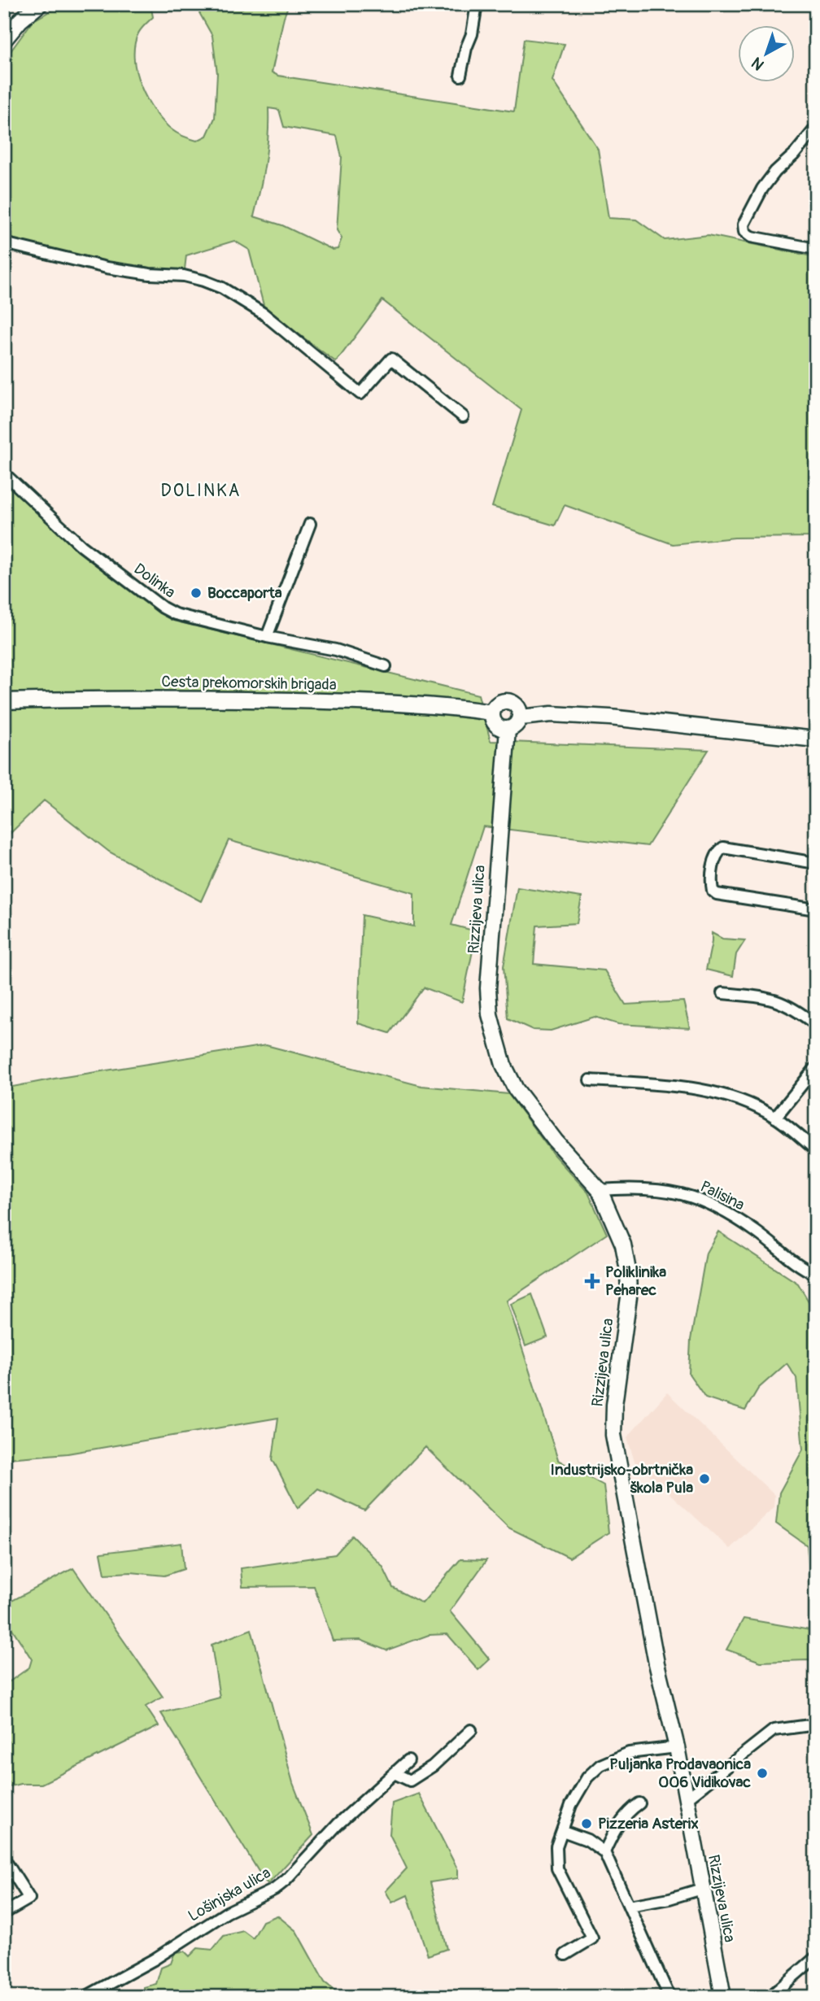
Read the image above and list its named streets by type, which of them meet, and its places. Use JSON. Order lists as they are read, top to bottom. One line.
{"streets":{"street":["Dolinka","Cesta prekomorskih brigada","Rizzijeva ulica","Palisina","Lošinjska ulica"]},"crossings":[["Cesta prekomorskih brigada","Rizzijeva ulica"],["Rizzijeva ulica","Palisina"]],"districts":["DOLINKA"],"places":{"other":["Boccaporta","Industrijsko-obrtnička škola Pula","Puljanka Prodavaonica 006 Vidikovac","Pizzeria Asterix"],"health":["Poliklinika Peharec"]},"north":"bottom left"}
